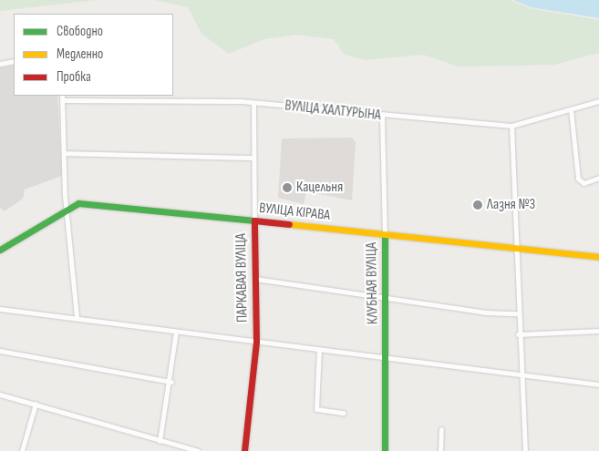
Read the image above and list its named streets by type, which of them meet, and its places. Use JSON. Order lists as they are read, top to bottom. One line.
{"streets":{"main road":["ВУЛІЦА КІРАВА","ПАРКАВАЯ ВУЛІЦА","КЛУБНАЯ ВУЛІЦА"],"street":["ВУЛІЦА ХАЛТУРЫНА"]},"crossings":[["ВУЛІЦА ХАЛТУРЫНА","ПАРКАВАЯ ВУЛІЦА"],["ВУЛІЦА ХАЛТУРЫНА","КЛУБНАЯ ВУЛІЦА"],["ВУЛІЦА КІРАВА","ПАРКАВАЯ ВУЛІЦА"],["ВУЛІЦА КІРАВА","КЛУБНАЯ ВУЛІЦА"]],"places":["Кацельня","Лазня №3"],"legend":["Свободно","Медленно","Пробка"]}
